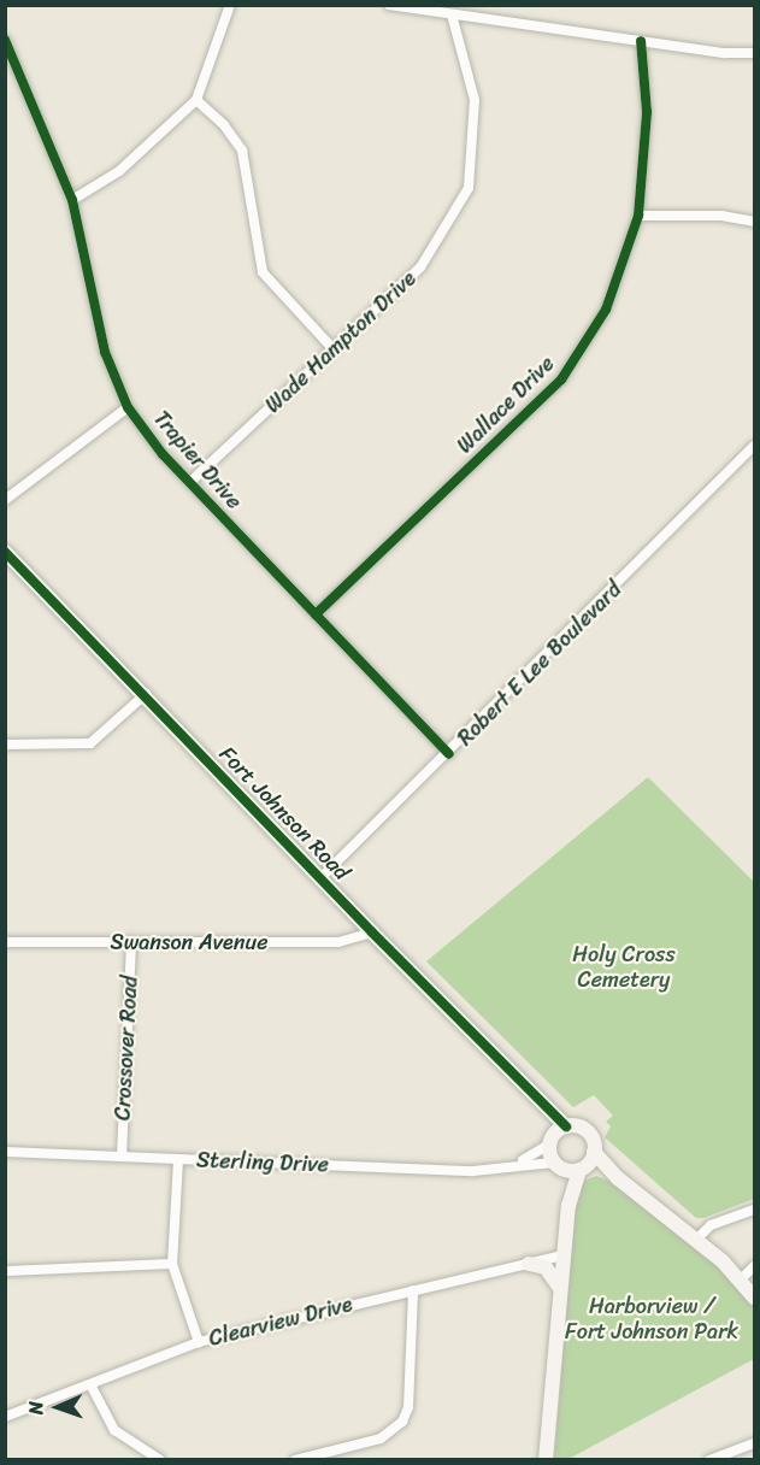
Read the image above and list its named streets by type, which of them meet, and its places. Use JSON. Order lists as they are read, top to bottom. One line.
{"streets":{"street":["Wade Hampton Drive","Wallace Drive","Trapier Drive","Robert E Lee Boulevard","Fort Johnson Road","Swanson Avenue","Crossover Road","Sterling Drive","Clearview Drive"]},"crossings":[["Wade Hampton Drive","Trapier Drive"],["Wallace Drive","Trapier Drive"],["Trapier Drive","Robert E Lee Boulevard"],["Robert E Lee Boulevard","Fort Johnson Road"],["Fort Johnson Road","Swanson Avenue"],["Fort Johnson Road","Sterling Drive"],["Swanson Avenue","Crossover Road"],["Crossover Road","Sterling Drive"]],"parks":["Holy Cross Cemetery","Harborview / Fort Johnson Park"],"north":"left"}
